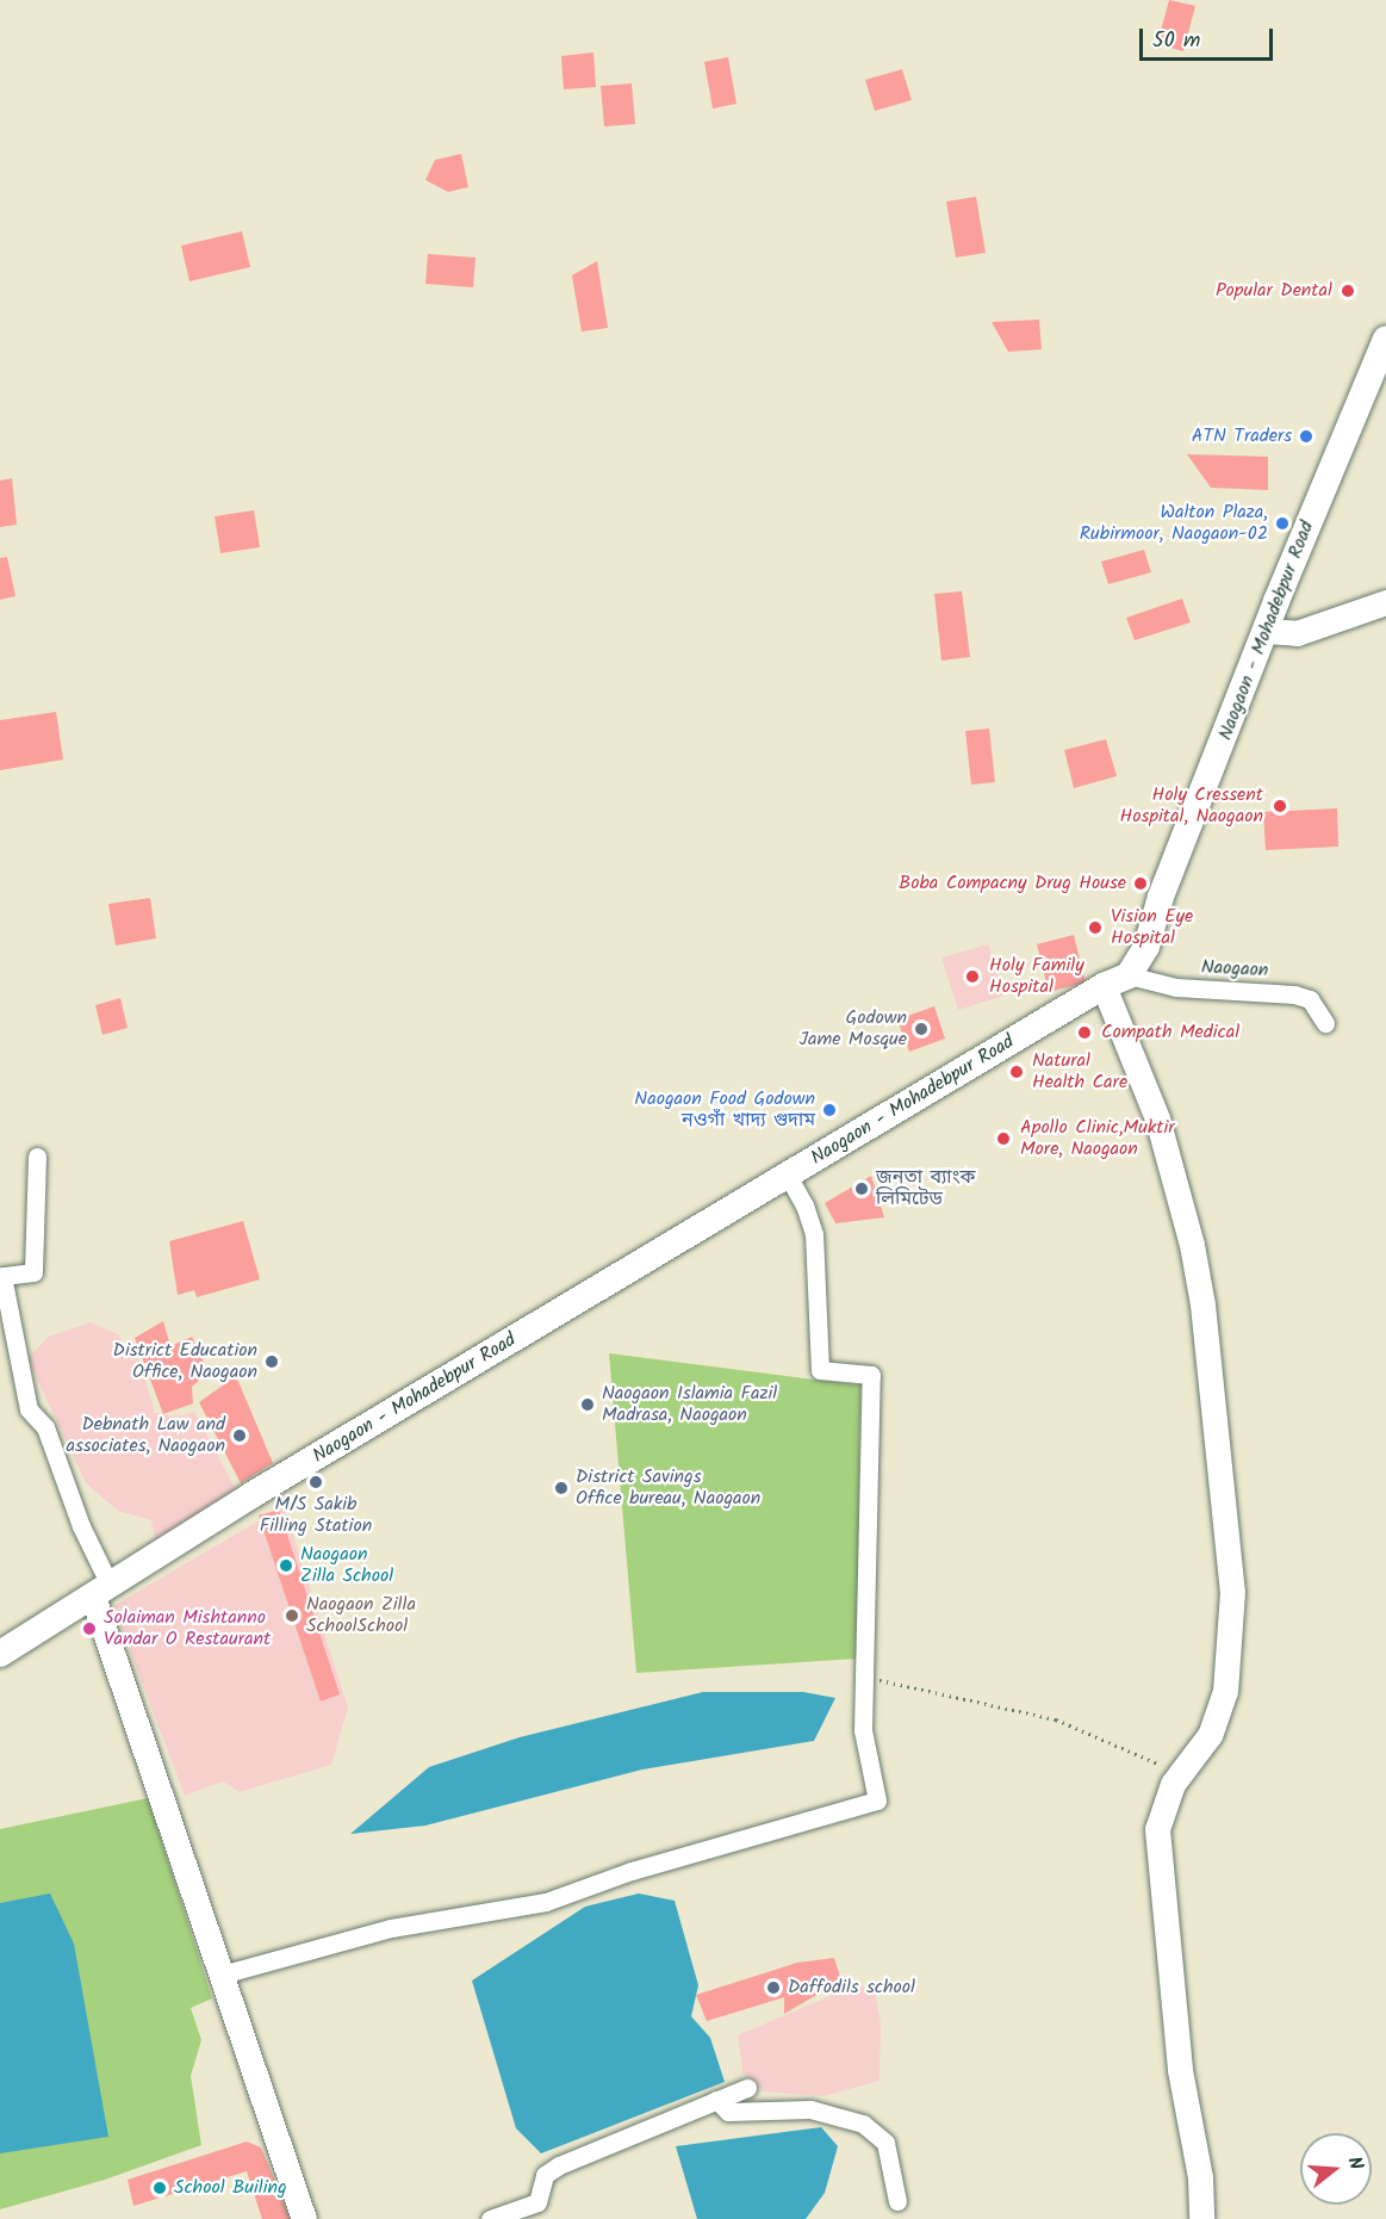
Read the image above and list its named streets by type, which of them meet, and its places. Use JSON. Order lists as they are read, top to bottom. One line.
{"streets":{"main road":["Naogaon - Mohadebpur Road"],"street":["Naogaon"]},"crossings":[["Naogaon - Mohadebpur Road","Naogaon"]],"places":["Popular Dental","ATN Traders","Walton Plaza, Rubirmoor, Naogaon-02","Holy Cressent Hospital, Naogaon","Boba Compacny Drug House","Vision Eye Hospital","Holy Family Hospital","Godown Jame Mosque","Compath Medical","Natural Health Care","Naogaon Food Godown নওগাঁ খাদ্য গুদাম","Apollo Clinic,Muktir More, Naogaon","জনতা ব্যাংক লিমিটেড","District Education Office, Naogaon","Naogaon Islamia Fazil Madrasa, Naogaon","Debnath Law and associates, Naogaon","M/S Sakib Filling Station","District Savings Office bureau, Naogaon","Naogaon Zilla School","Naogaon Zilla SchoolSchool","Solaiman Mishtanno Vandar O Restaurant","Daffodils school","School Builing"],"scale_bar":"50 m","north":"right"}
